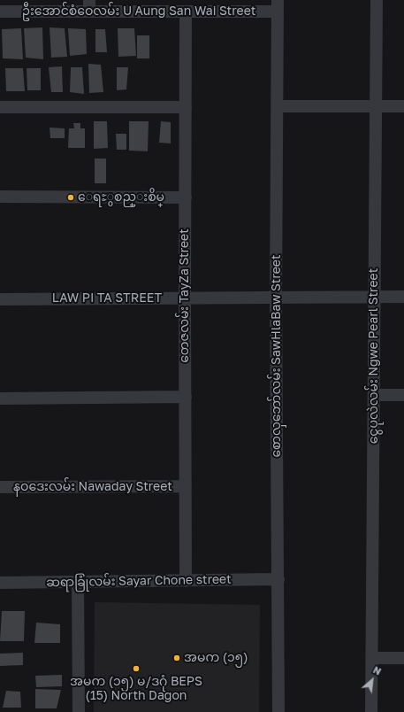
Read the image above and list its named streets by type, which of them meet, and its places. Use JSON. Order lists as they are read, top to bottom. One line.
{"streets":{"street":["ဦးအောင်စံဝေလမ်း U Aung San Wai Street","တေဇလမ်း TayZa Street","LAW PI TA STREET","စောလှဘော်လမ်း SawHlaBaw Street","ငွေပုလဲလမ်း Ngwe Pearl Street","နဝဒေးလမ်း Nawaday Street","ဆရာခြုံလမ်း Sayar Chone street"]},"crossings":[["ဦးအောင်စံဝေလမ်း U Aung San Wai Street","တေဇလမ်း TayZa Street"],["ဦးအောင်စံဝေလမ်း U Aung San Wai Street","စောလှဘော်လမ်း SawHlaBaw Street"],["တေဇလမ်း TayZa Street","LAW PI TA STREET"],["တေဇလမ်း TayZa Street","နဝဒေးလမ်း Nawaday Street"],["တေဇလမ်း TayZa Street","ဆရာခြုံလမ်း Sayar Chone street"],["LAW PI TA STREET","စောလှဘော်လမ်း SawHlaBaw Street"],["LAW PI TA STREET","ငွေပုလဲလမ်း Ngwe Pearl Street"],["စောလှဘော်လမ်း SawHlaBaw Street","ဆရာခြုံလမ်း Sayar Chone street"]],"places":["ေရႊွစည္းစိမ္","အမက (၁၅)","အမက (၁၅) မ/ဒဂုံ BEPS (15) North Dagon"],"north":"top right"}
